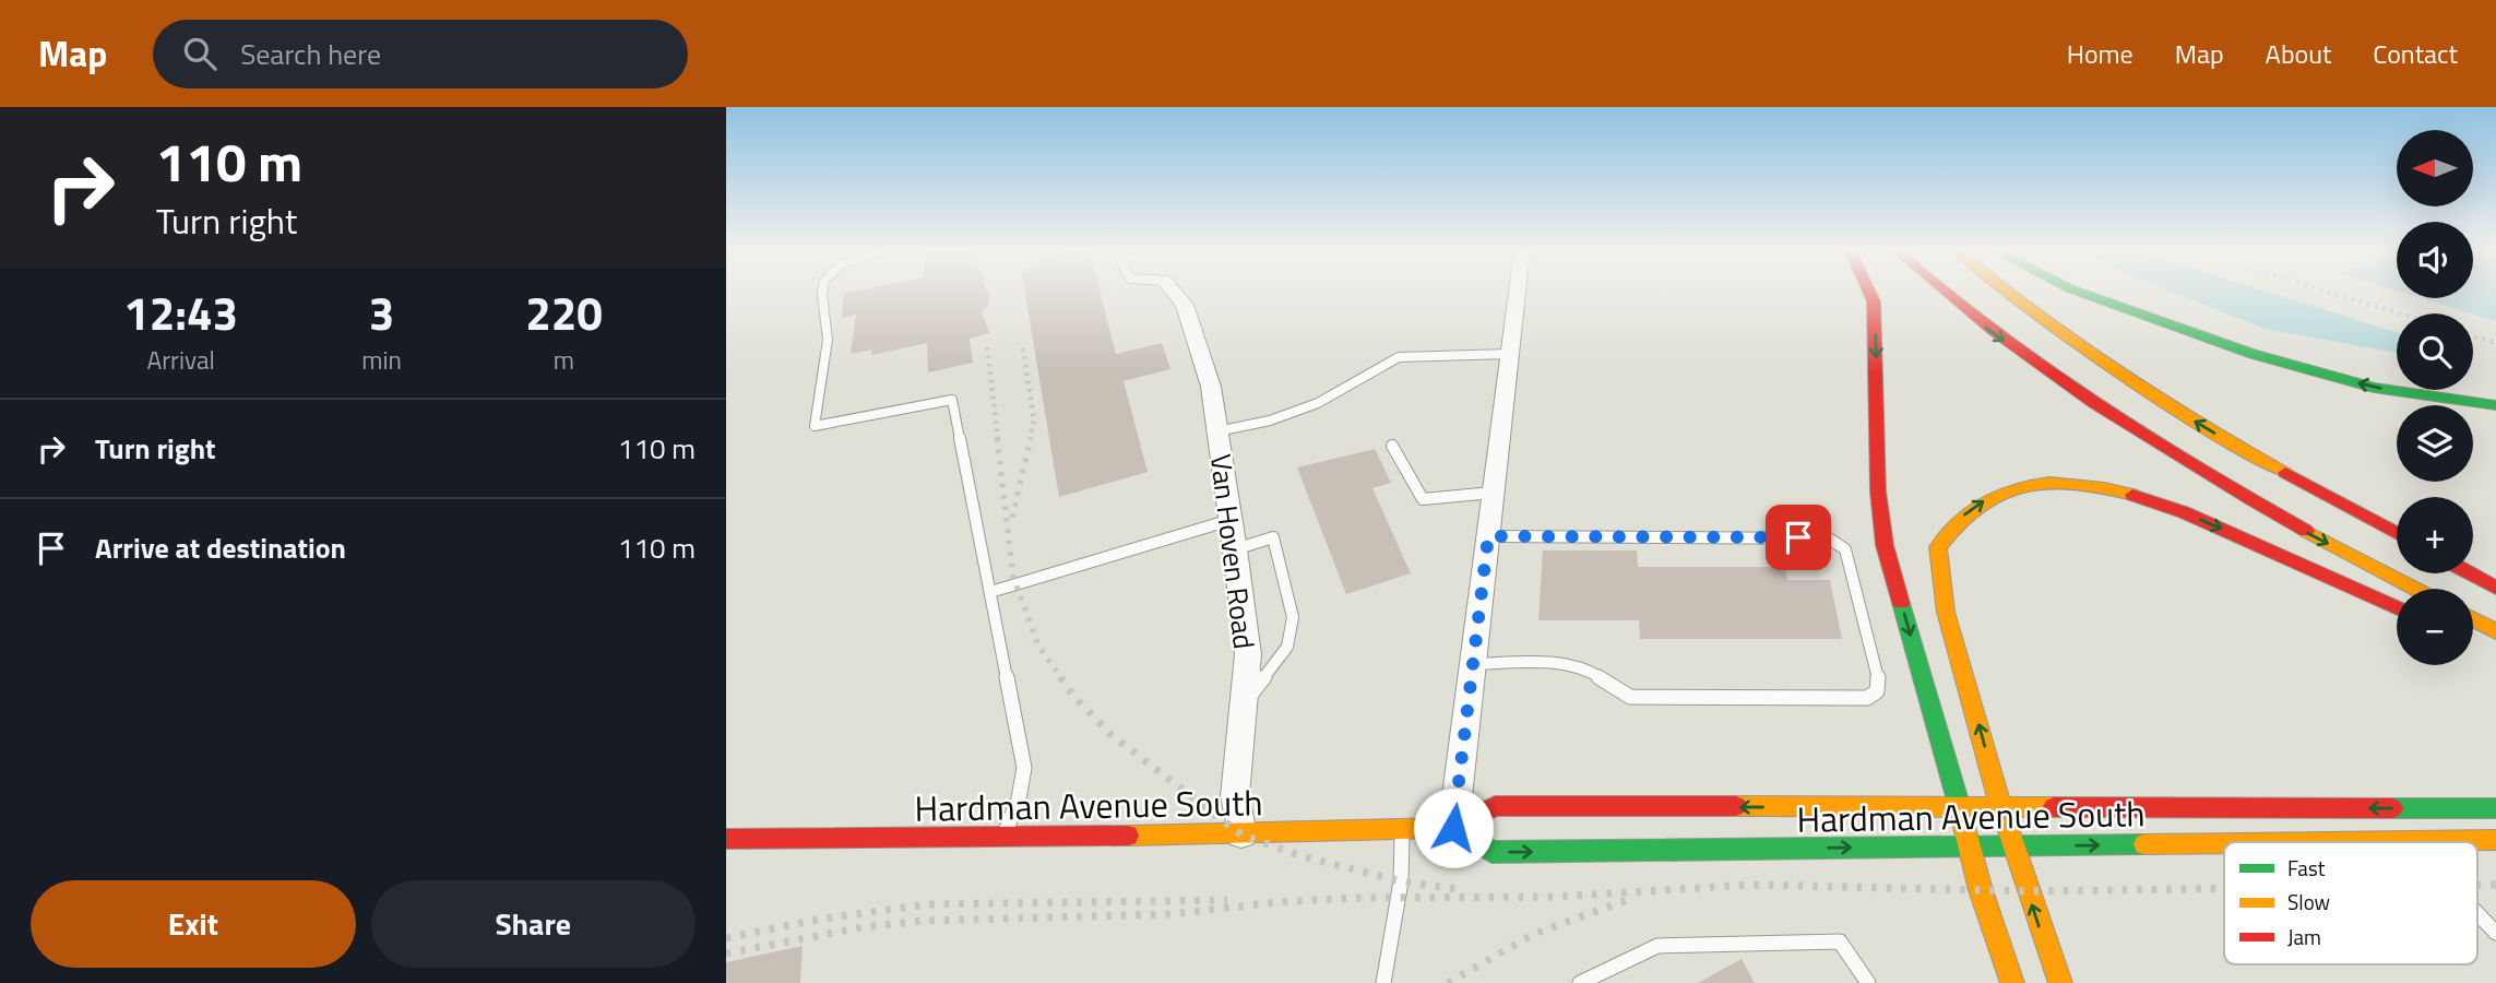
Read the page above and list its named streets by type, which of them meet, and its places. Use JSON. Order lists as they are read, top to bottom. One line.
{"streets":{"main road":["Hardman Avenue South"],"street":["Van Hoven Road"]},"crossings":[["Van Hoven Road","Hardman Avenue South"]],"legend":["Fast","Slow","Jam"],"north":"left","page":{"header":"Map","search":"Search here","nav":["Home","Map","About","Contact"],"turn":["110 m","Turn right"],"map_buttons":["+","−"],"eta":["12:43","Arrival","3","min","220","m"],"list":[{"name":"Turn right","value":"110 m"},{"name":"Arrive at destination","value":"110 m"}],"buttons":["Exit","Share"]}}
